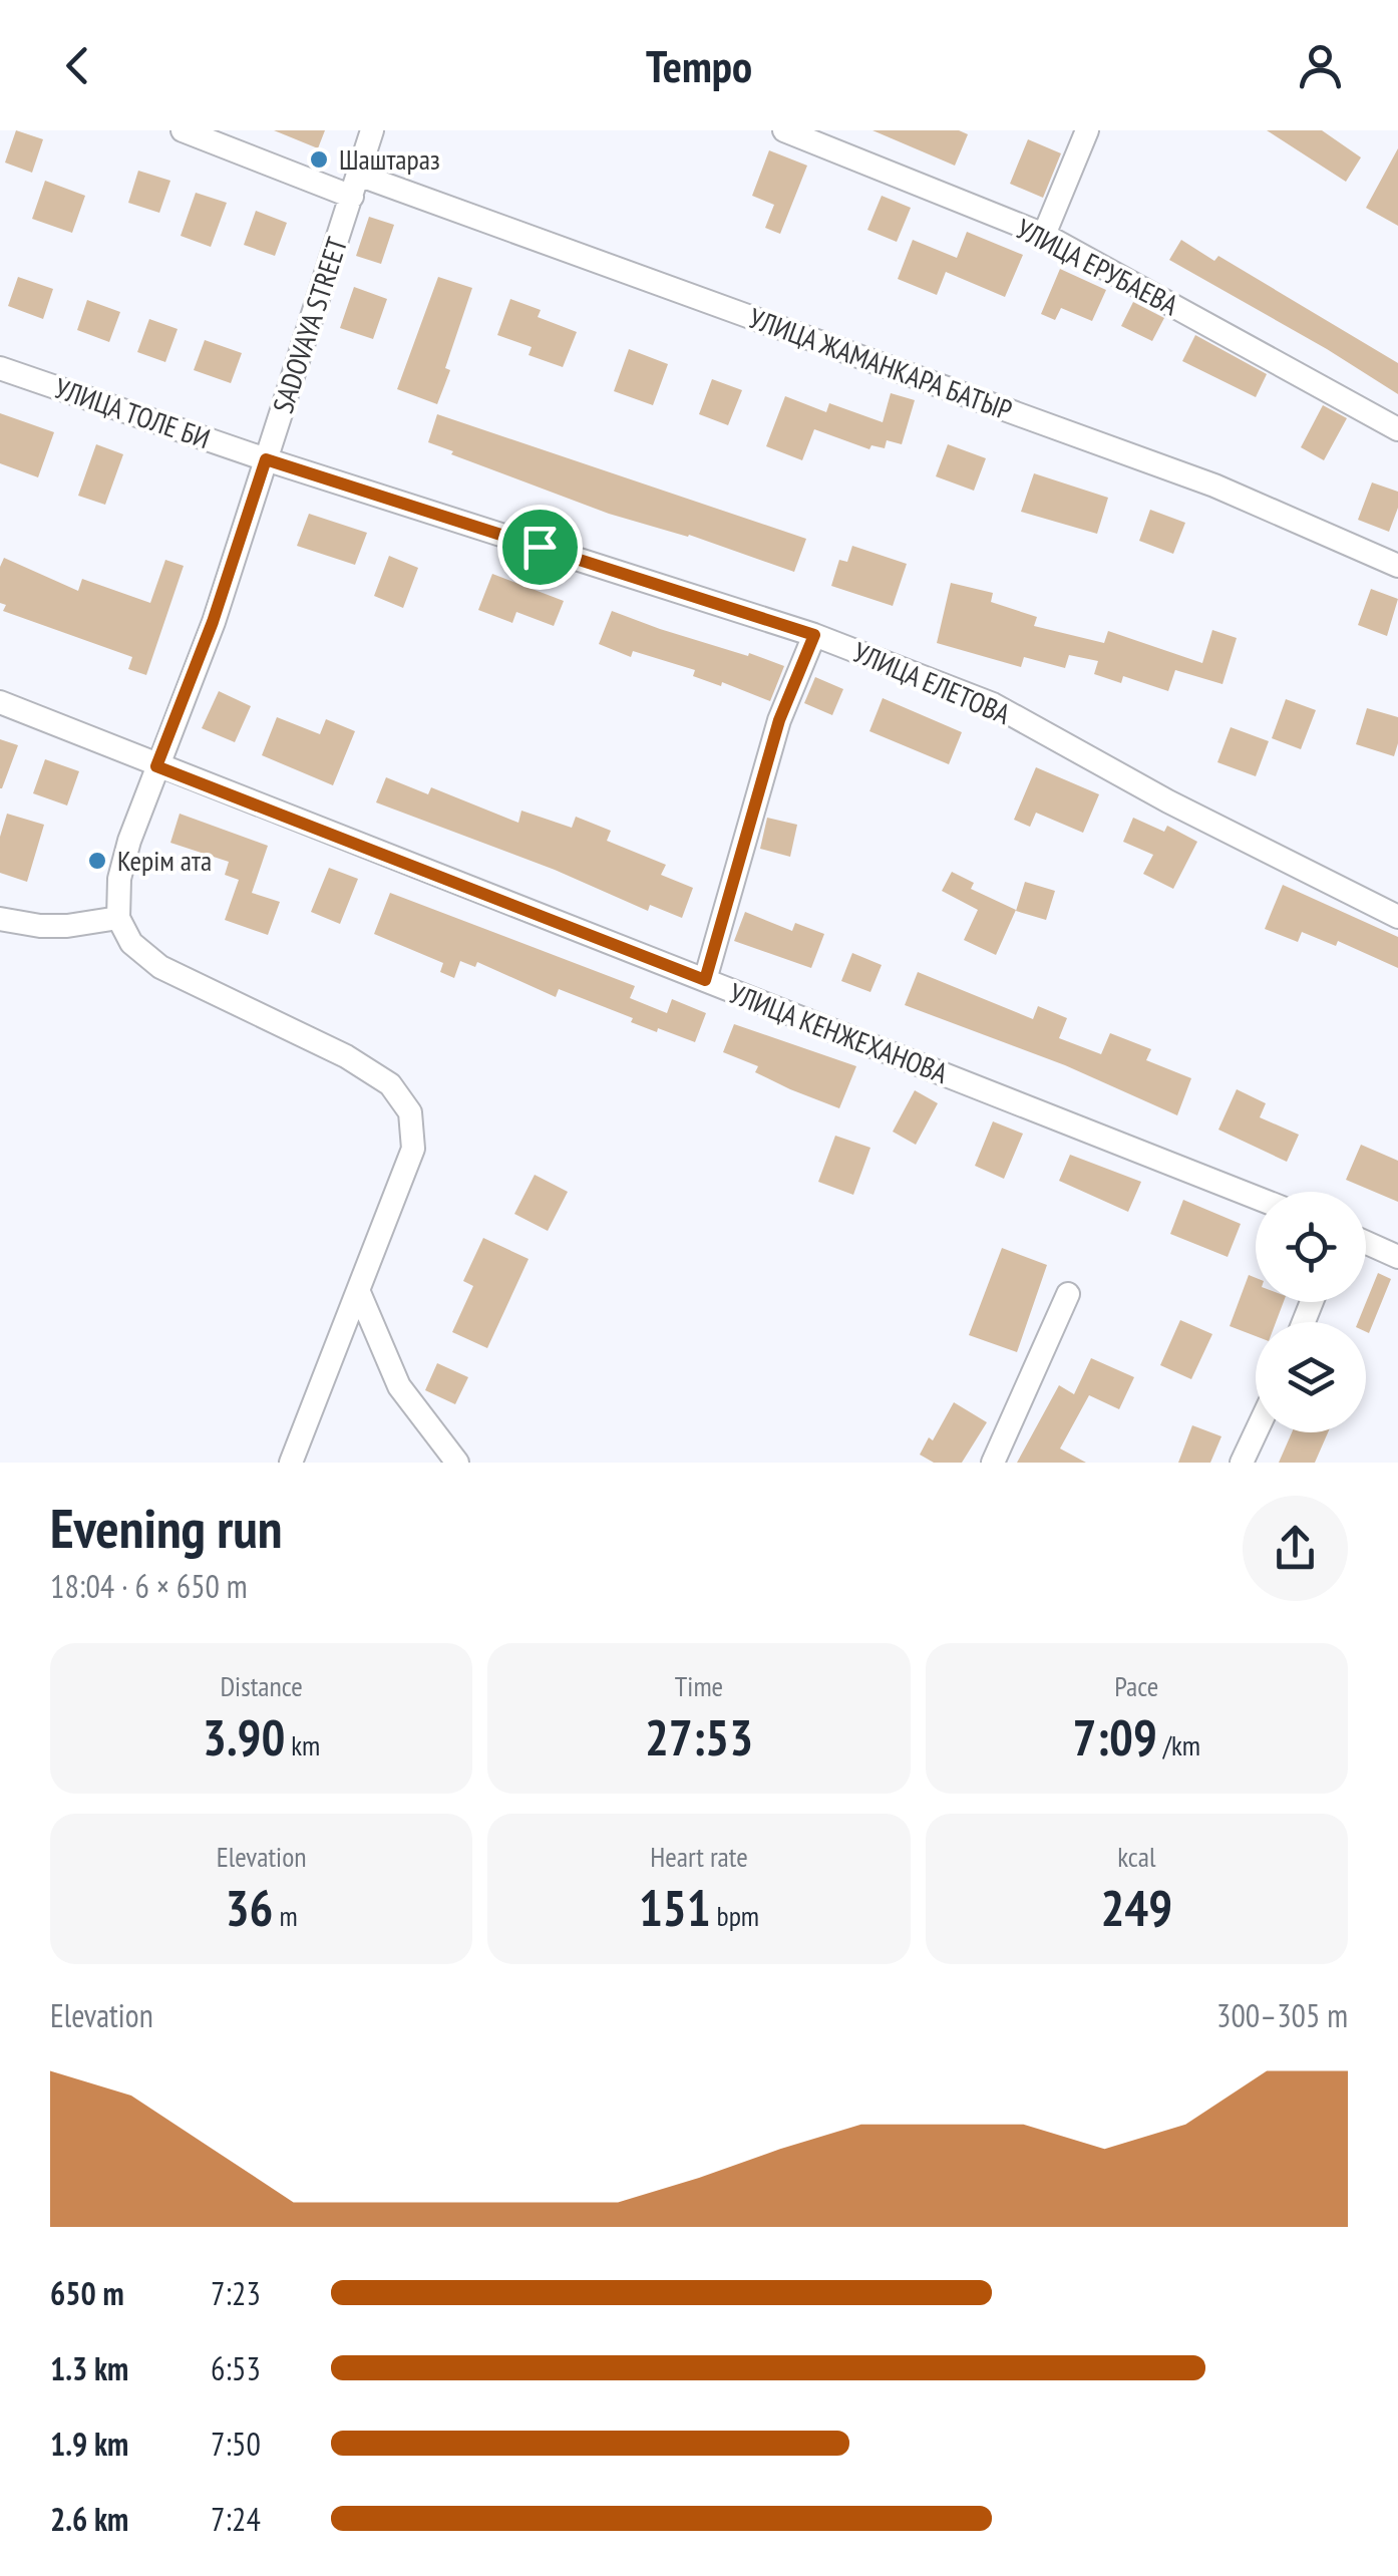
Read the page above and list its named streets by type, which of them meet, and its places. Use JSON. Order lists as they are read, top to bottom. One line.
{"streets":{"street":["УЛИЦА ЕРУБАЕВА","SADOVAYA STREET","УЛИЦА ЖАМАНКАРА БАТЫР","УЛИЦА ТОЛЕ БИ","УЛИЦА ЕЛЕТОВА","УЛИЦА КЕНЖЕХАНОВА"]},"crossings":[["SADOVAYA STREET","УЛИЦА ЖАМАНКАРА БАТЫР"],["SADOVAYA STREET","УЛИЦА ТОЛЕ БИ"],["SADOVAYA STREET","УЛИЦА ЕЛЕТОВА"],["SADOVAYA STREET","УЛИЦА КЕНЖЕХАНОВА"],["УЛИЦА ТОЛЕ БИ","УЛИЦА ЕЛЕТОВА"]],"places":["Шаштараз","Керім ата"],"page":{"header":"Tempo","heading":["Evening run","18:04 · 6 × 650 m"],"stats":[["Distance","3.90 km"],["Time","27:53"],["Pace","7:09 /km"],["Elevation","36 m"],["Heart rate","151 bpm"],["kcal","249"]],"chart":["Elevation","300–305 m"],"list":[{"name":"650 m","note":"7:23"},{"name":"1.3 km","note":"6:53"},{"name":"1.9 km","note":"7:50"},{"name":"2.6 km","note":"7:24"}]}}
